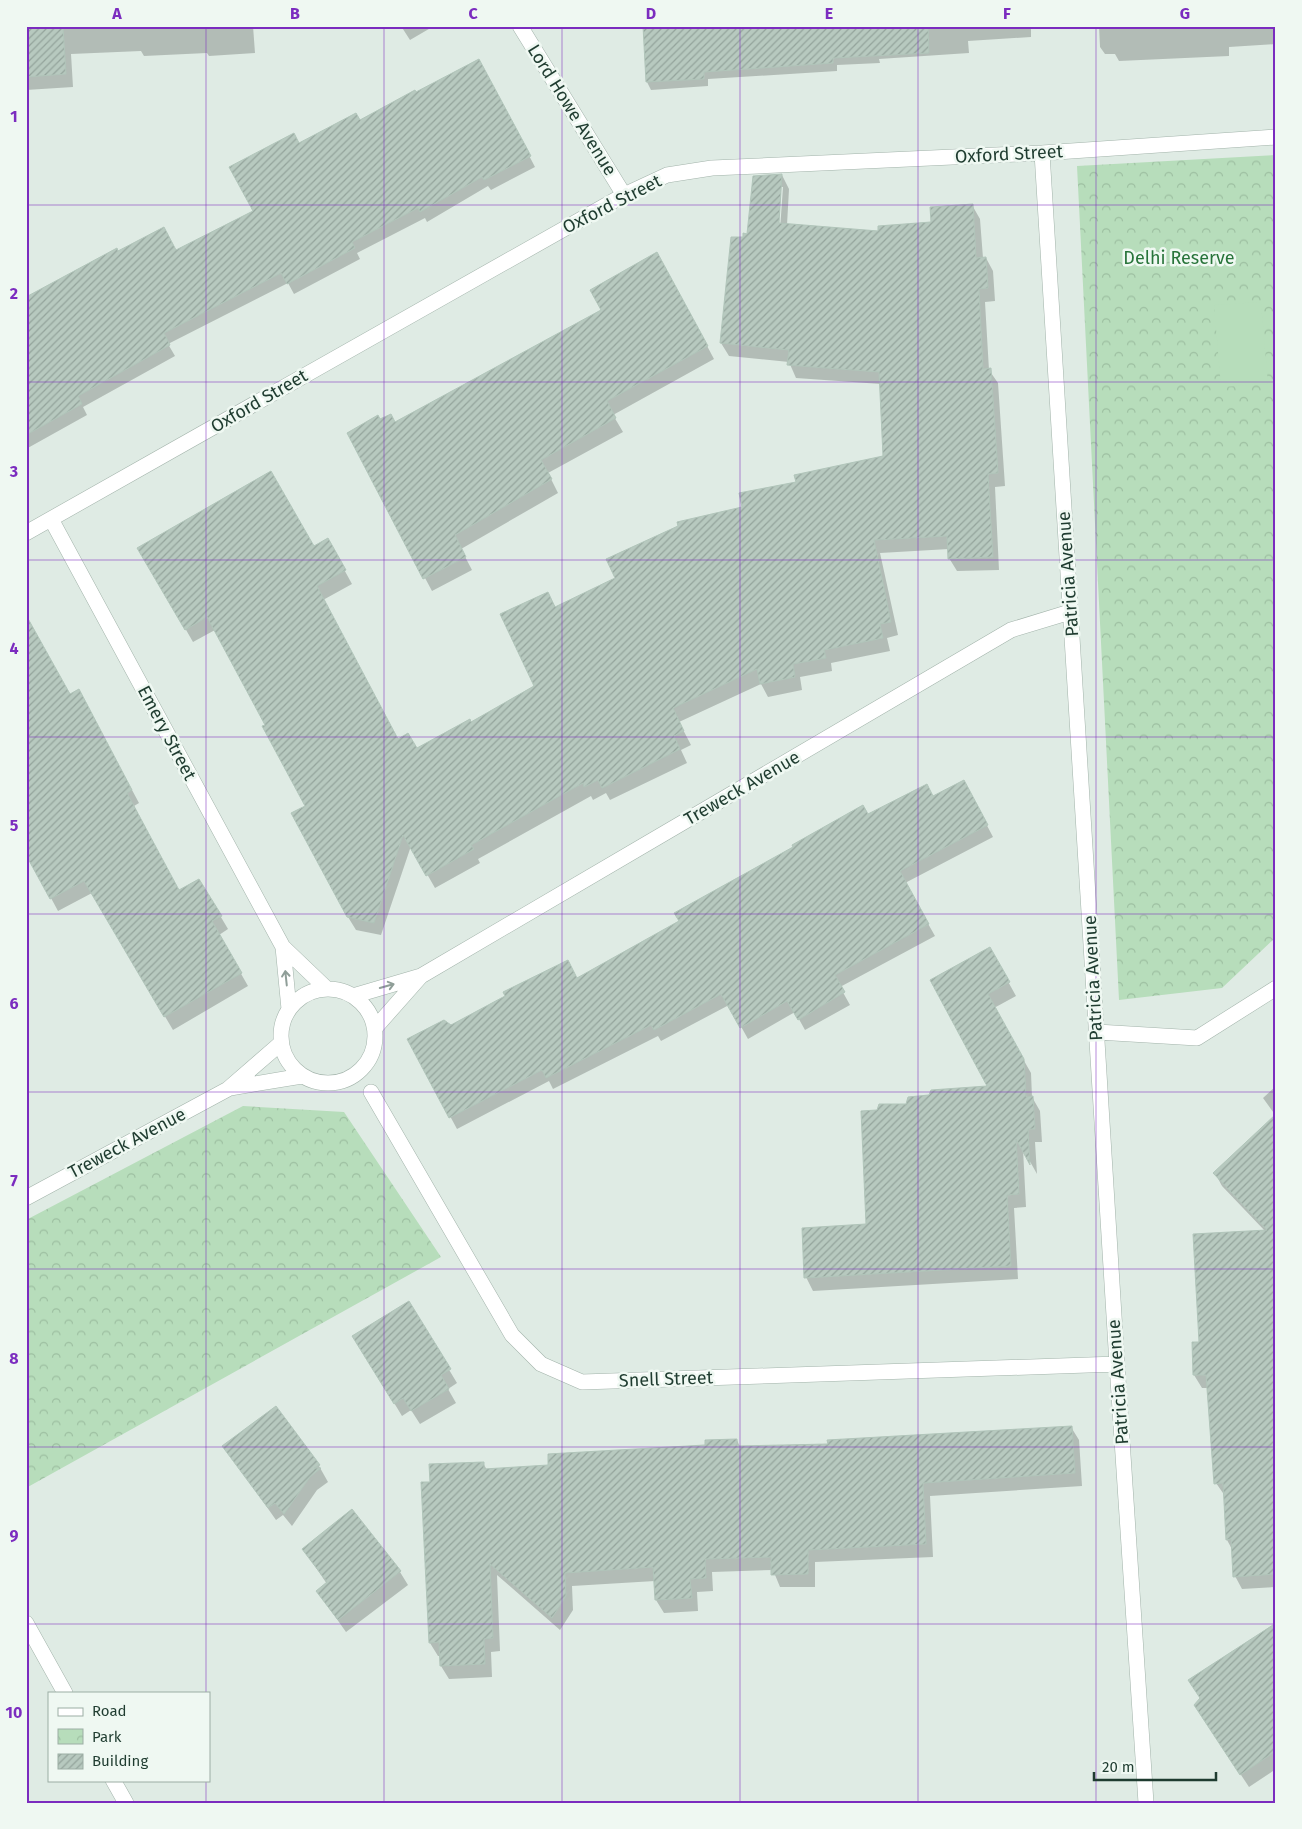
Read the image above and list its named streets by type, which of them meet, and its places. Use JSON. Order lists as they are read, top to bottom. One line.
{"streets":{"street":["Lord Howe Avenue","Oxford Street","Patricia Avenue","Emery Street","Treweck Avenue","Snell Street"]},"crossings":[["Lord Howe Avenue","Oxford Street"],["Oxford Street","Patricia Avenue"],["Oxford Street","Emery Street"],["Patricia Avenue","Treweck Avenue"],["Patricia Avenue","Snell Street"],["Emery Street","Treweck Avenue"]],"parks":["Delhi Reserve"],"legend":["Road","Park","Building"],"scale_bar":"20 m","grid":{"columns":["A","B","C","D","E","F","G"],"rows":["1","2","3","4","5","6","7","8","9","10"]}}
